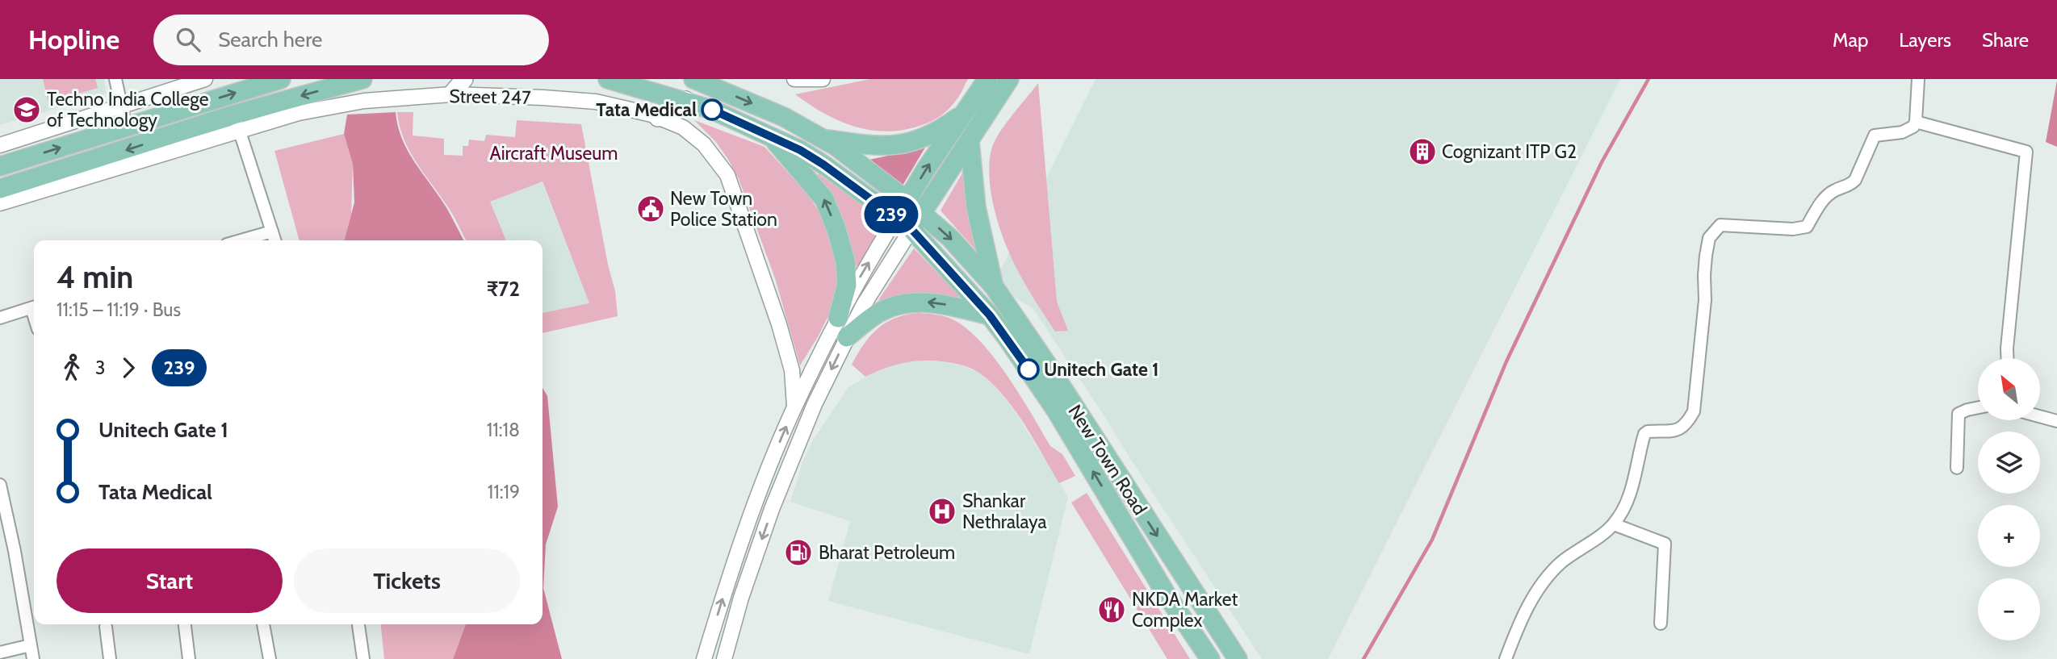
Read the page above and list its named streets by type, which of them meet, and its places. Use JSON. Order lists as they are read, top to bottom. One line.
{"streets":{"main road":["New Town Road"],"street":["Street 247"]},"parks":["Aircraft Museum"],"places":{"school or university":["Techno India College of Technology"],"other":["Tata Medical","Unitech Gate 1"],"building":["Cognizant ITP G2"],"public building":["New Town Police Station"],"hospital":["Shankar Nethralaya"],"fuel station":["Bharat Petroleum"],"restaurant":["NKDA Market Complex"]},"lines":["bus line 239"],"north":"top left","page":{"header":"Hopline","search":"Search here","nav":["Map","Layers","Share"],"on_map":"239","heading":["4 min","11:15 – 11:19 · Bus","₹72"],"legs":["3","239"],"map_buttons":["+","−"],"list":[{"name":"Unitech Gate 1","value":"11:18"},{"name":"Tata Medical","value":"11:19"}],"buttons":["Start","Tickets"]}}
